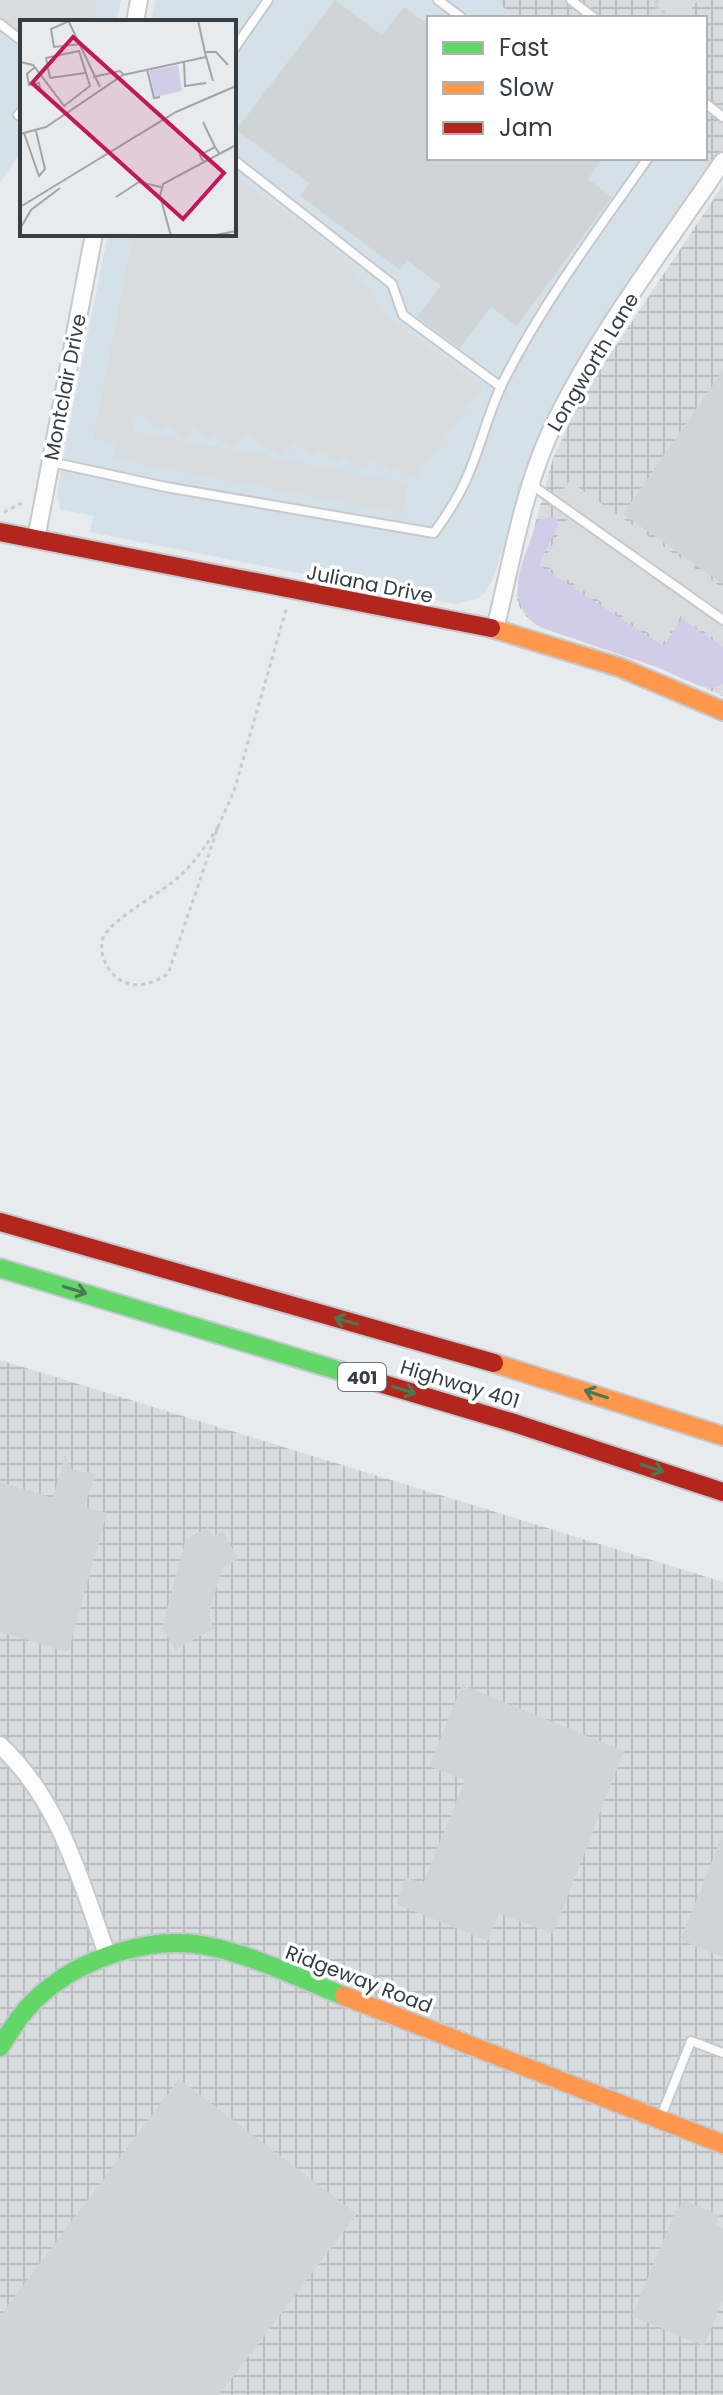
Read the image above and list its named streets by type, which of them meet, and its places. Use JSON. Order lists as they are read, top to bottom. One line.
{"streets":{"main road":["Juliana Drive","401","Highway 401","Ridgeway Road"],"street":["Longworth Lane","Montclair Drive"]},"crossings":[["Longworth Lane","Juliana Drive"],["Montclair Drive","Juliana Drive"]],"legend":["Fast","Slow","Jam"]}
